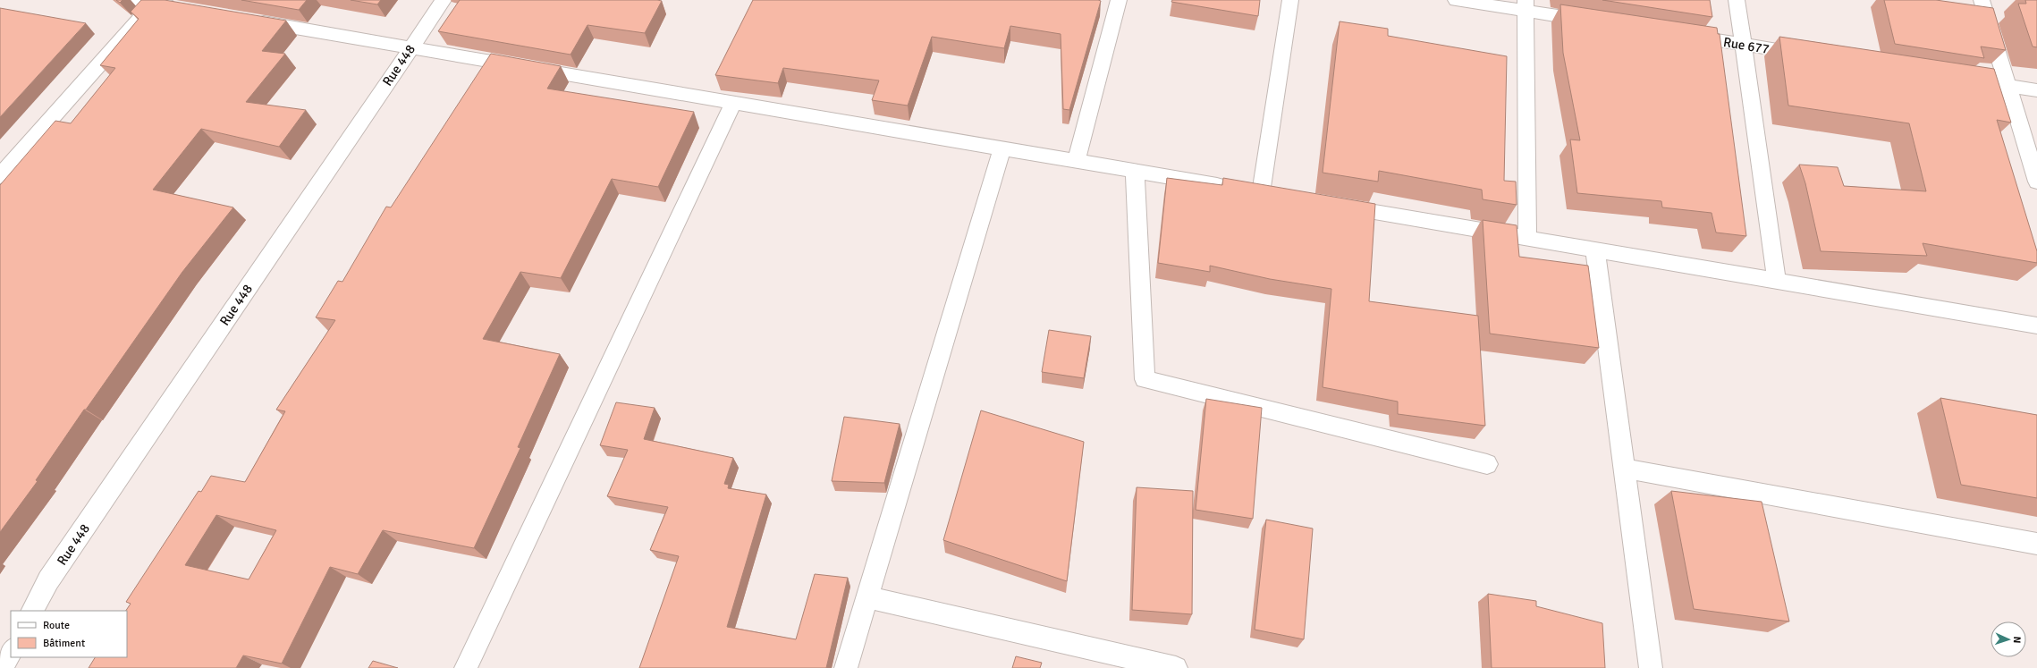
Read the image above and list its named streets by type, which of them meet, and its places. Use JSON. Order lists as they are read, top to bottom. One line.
{"streets":{"street":["Rue 677","Rue 448"]},"legend":["Route","Bâtiment"],"north":"right"}
